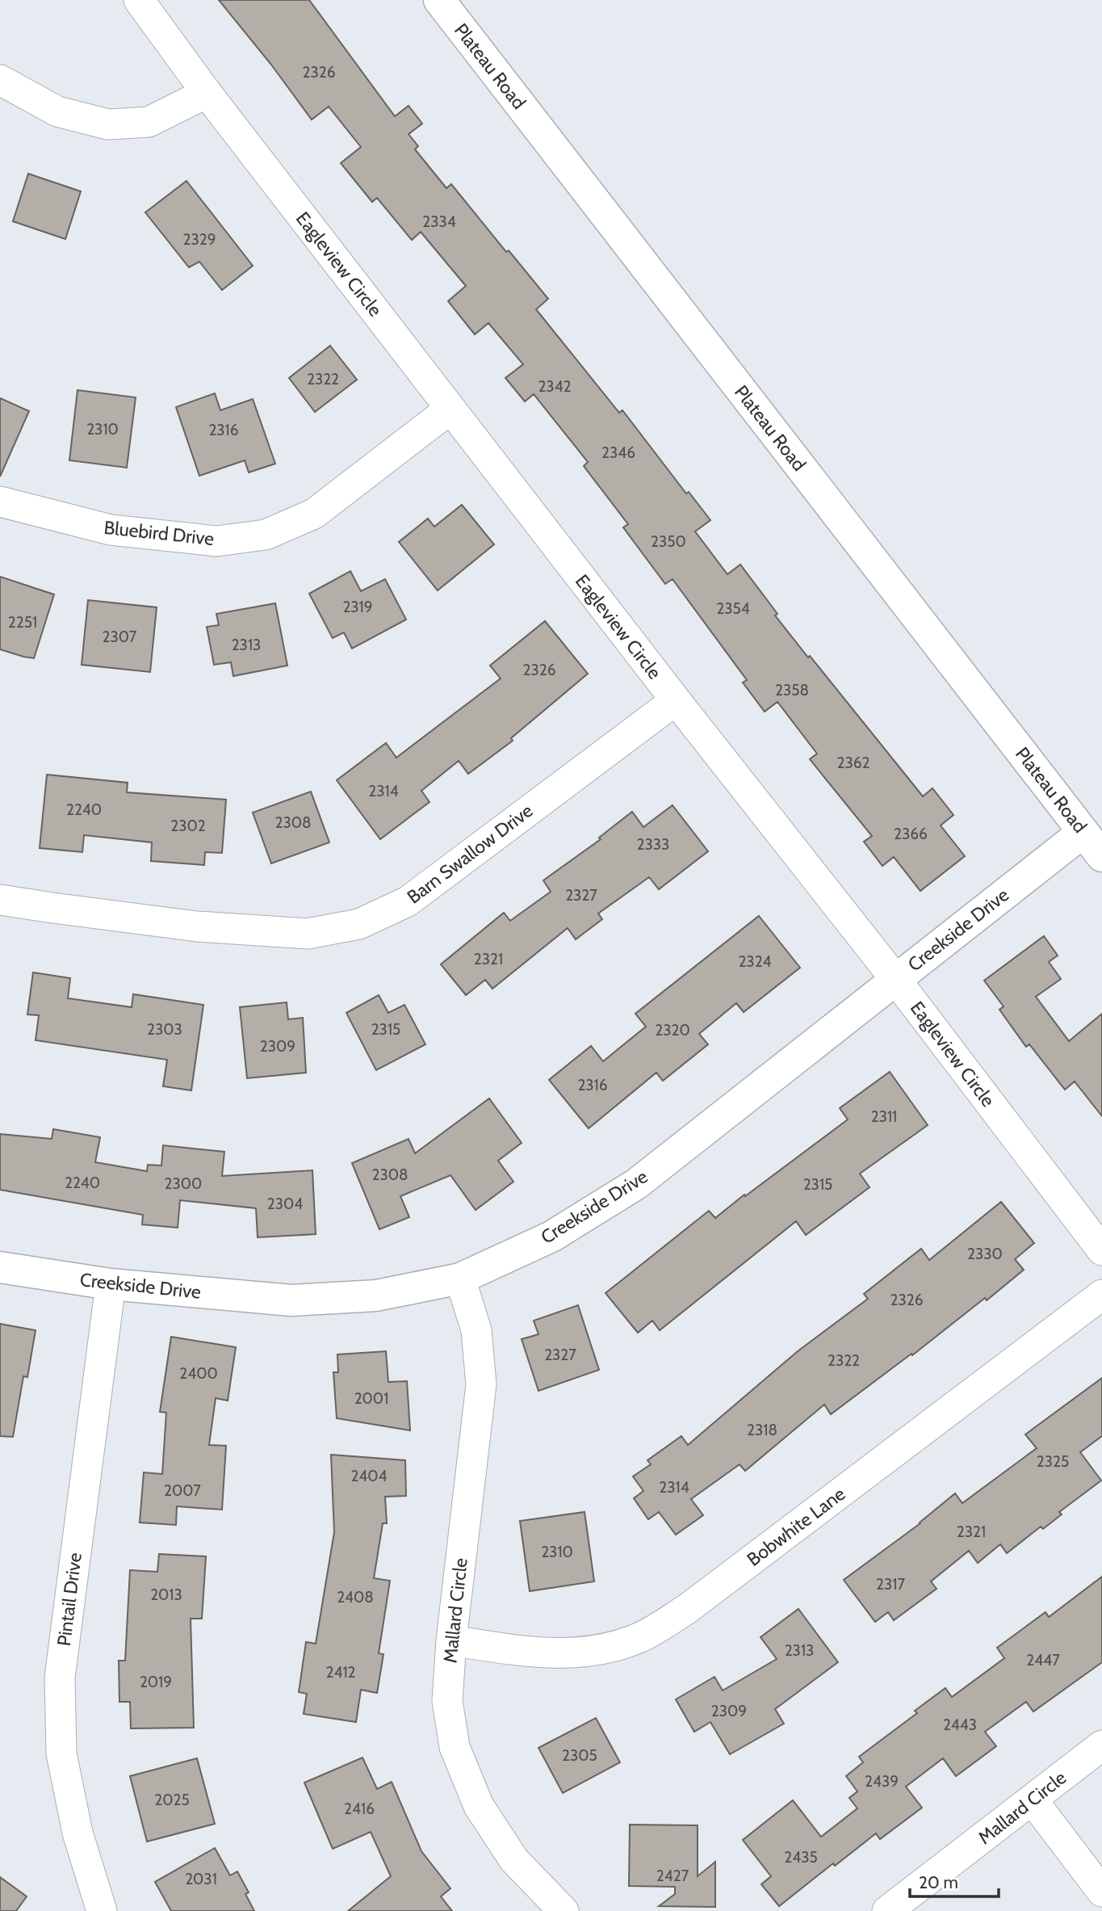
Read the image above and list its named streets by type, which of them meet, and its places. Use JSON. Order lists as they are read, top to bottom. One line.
{"streets":{"street":["Plateau Road","Eagleview Circle","Bluebird Drive","Barn Swallow Drive","Creekside Drive","Bobwhite Lane","Pintail Drive","Mallard Circle"]},"crossings":[["Plateau Road","Creekside Drive"],["Eagleview Circle","Bluebird Drive"],["Eagleview Circle","Barn Swallow Drive"],["Eagleview Circle","Creekside Drive"],["Creekside Drive","Pintail Drive"],["Creekside Drive","Mallard Circle"],["Bobwhite Lane","Mallard Circle"]],"house_numbers":["2326","2334","2329","2322","2342","2310","2316","2346","2350","2319","2354","2251","2307","2313","2326","2358","2362","2314","2240","2308","2302","2366","2333","2327","2321","2324","2303","2315","2320","2309","2316","2311","2308","2240","2300","2315","2304","2330","2326","2327","2322","2400","2001","2318","2325","2404","2314","2007","2321","2310","2317","2013","2408","2313","2447","2412","2019","2309","2443","2305","2439","2025","2416","2435","2427","2031"],"scale_bar":"20 m"}
